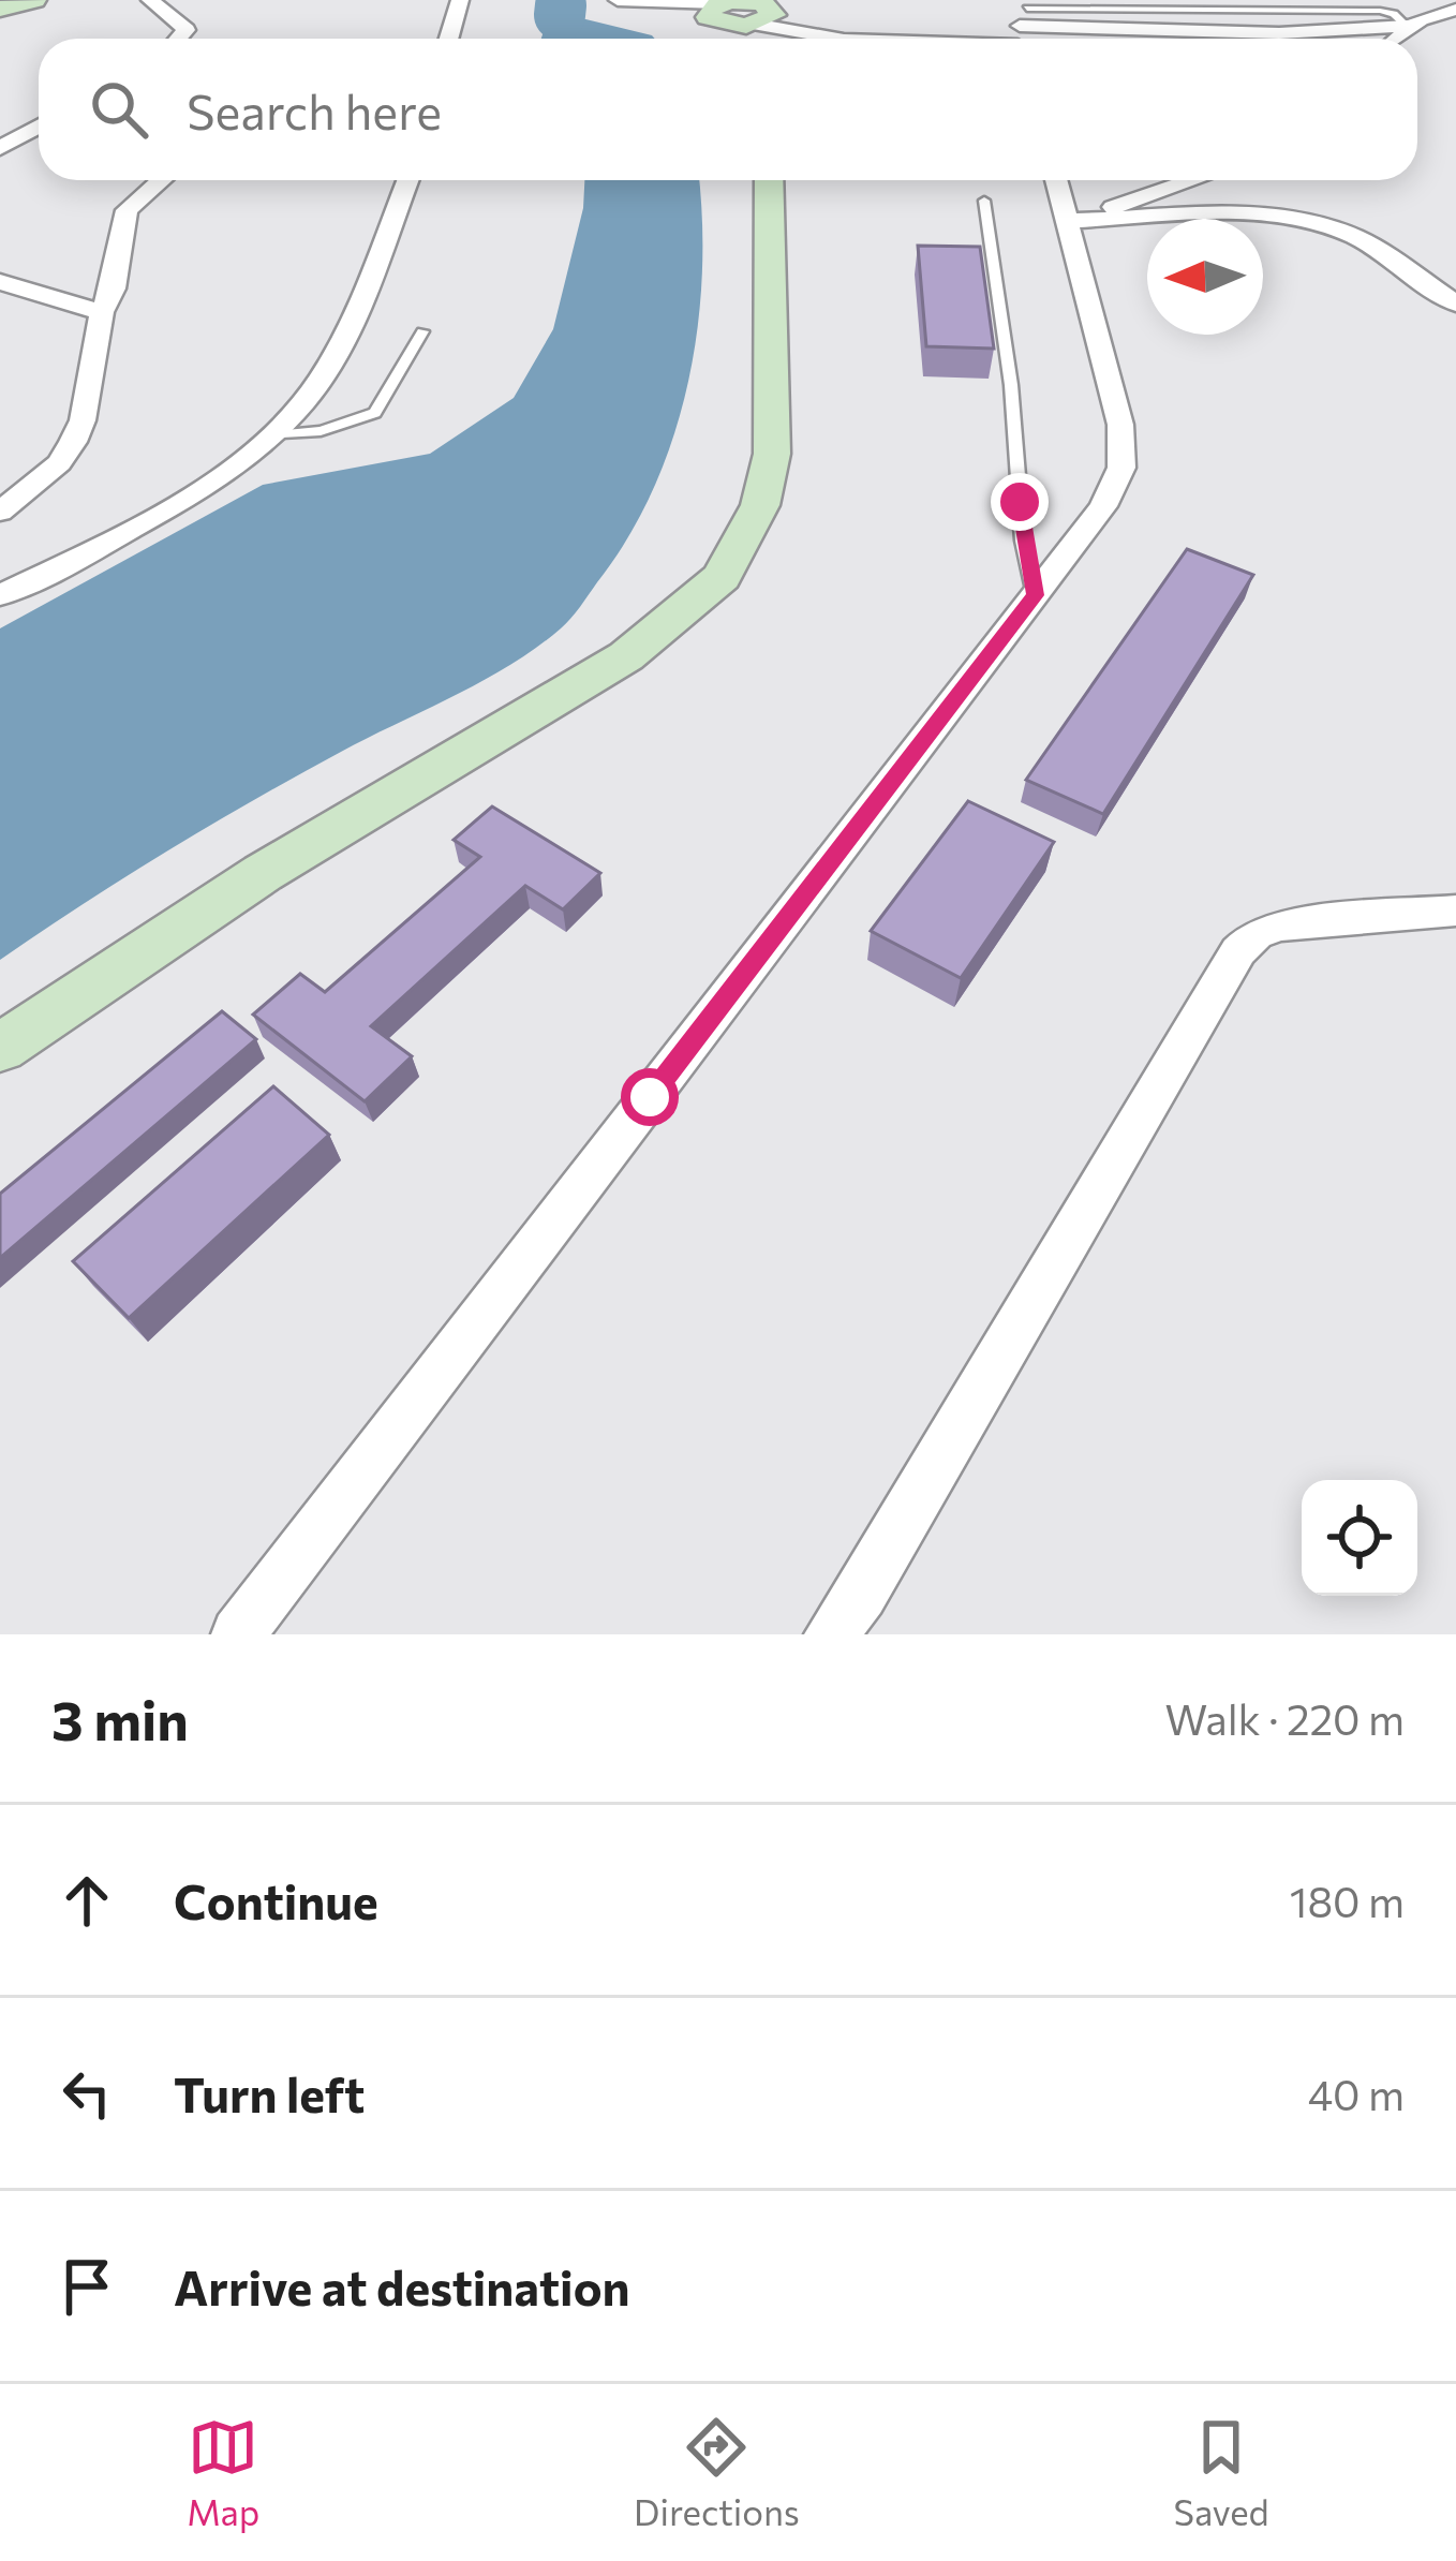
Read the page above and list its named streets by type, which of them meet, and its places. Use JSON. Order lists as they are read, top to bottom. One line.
{"north":"left","page":{"search":"Search here","heading":["3 min","Walk · 220 m"],"list":[["Continue","180 m"],["Turn left","40 m"],"Arrive at destination"],"nav":["Map","Directions","Saved"]}}
